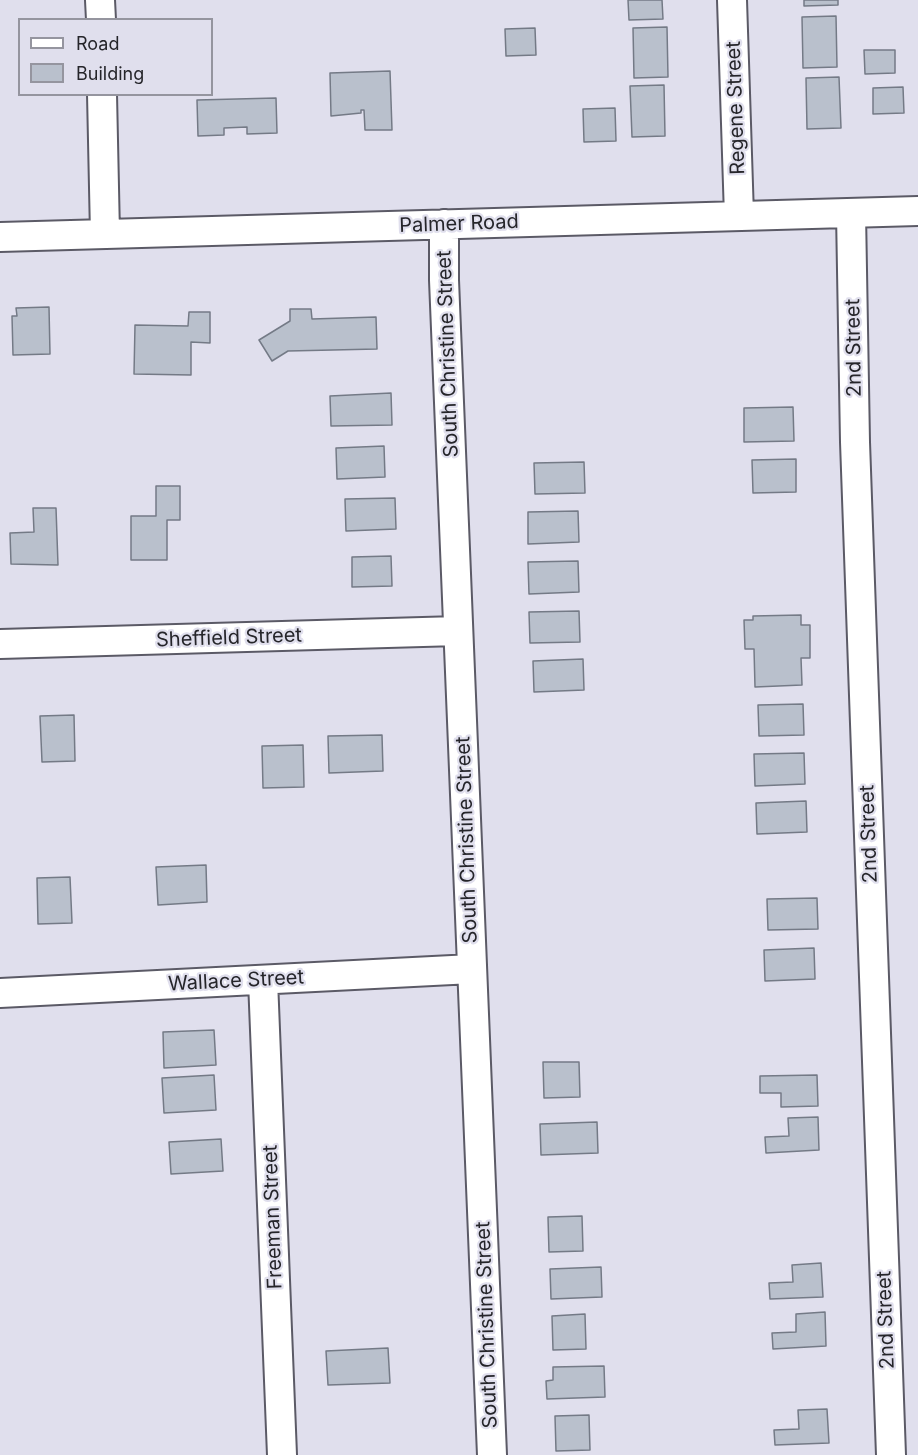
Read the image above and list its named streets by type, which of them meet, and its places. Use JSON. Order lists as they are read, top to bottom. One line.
{"streets":{"street":["Regene Street","Palmer Road","2nd Street","South Christine Street","Sheffield Street","Wallace Street","Freeman Street"]},"crossings":[["Regene Street","Palmer Road"],["Palmer Road","2nd Street"],["Palmer Road","South Christine Street"],["South Christine Street","Sheffield Street"],["South Christine Street","Wallace Street"],["Wallace Street","Freeman Street"]],"legend":["Road","Building"]}
